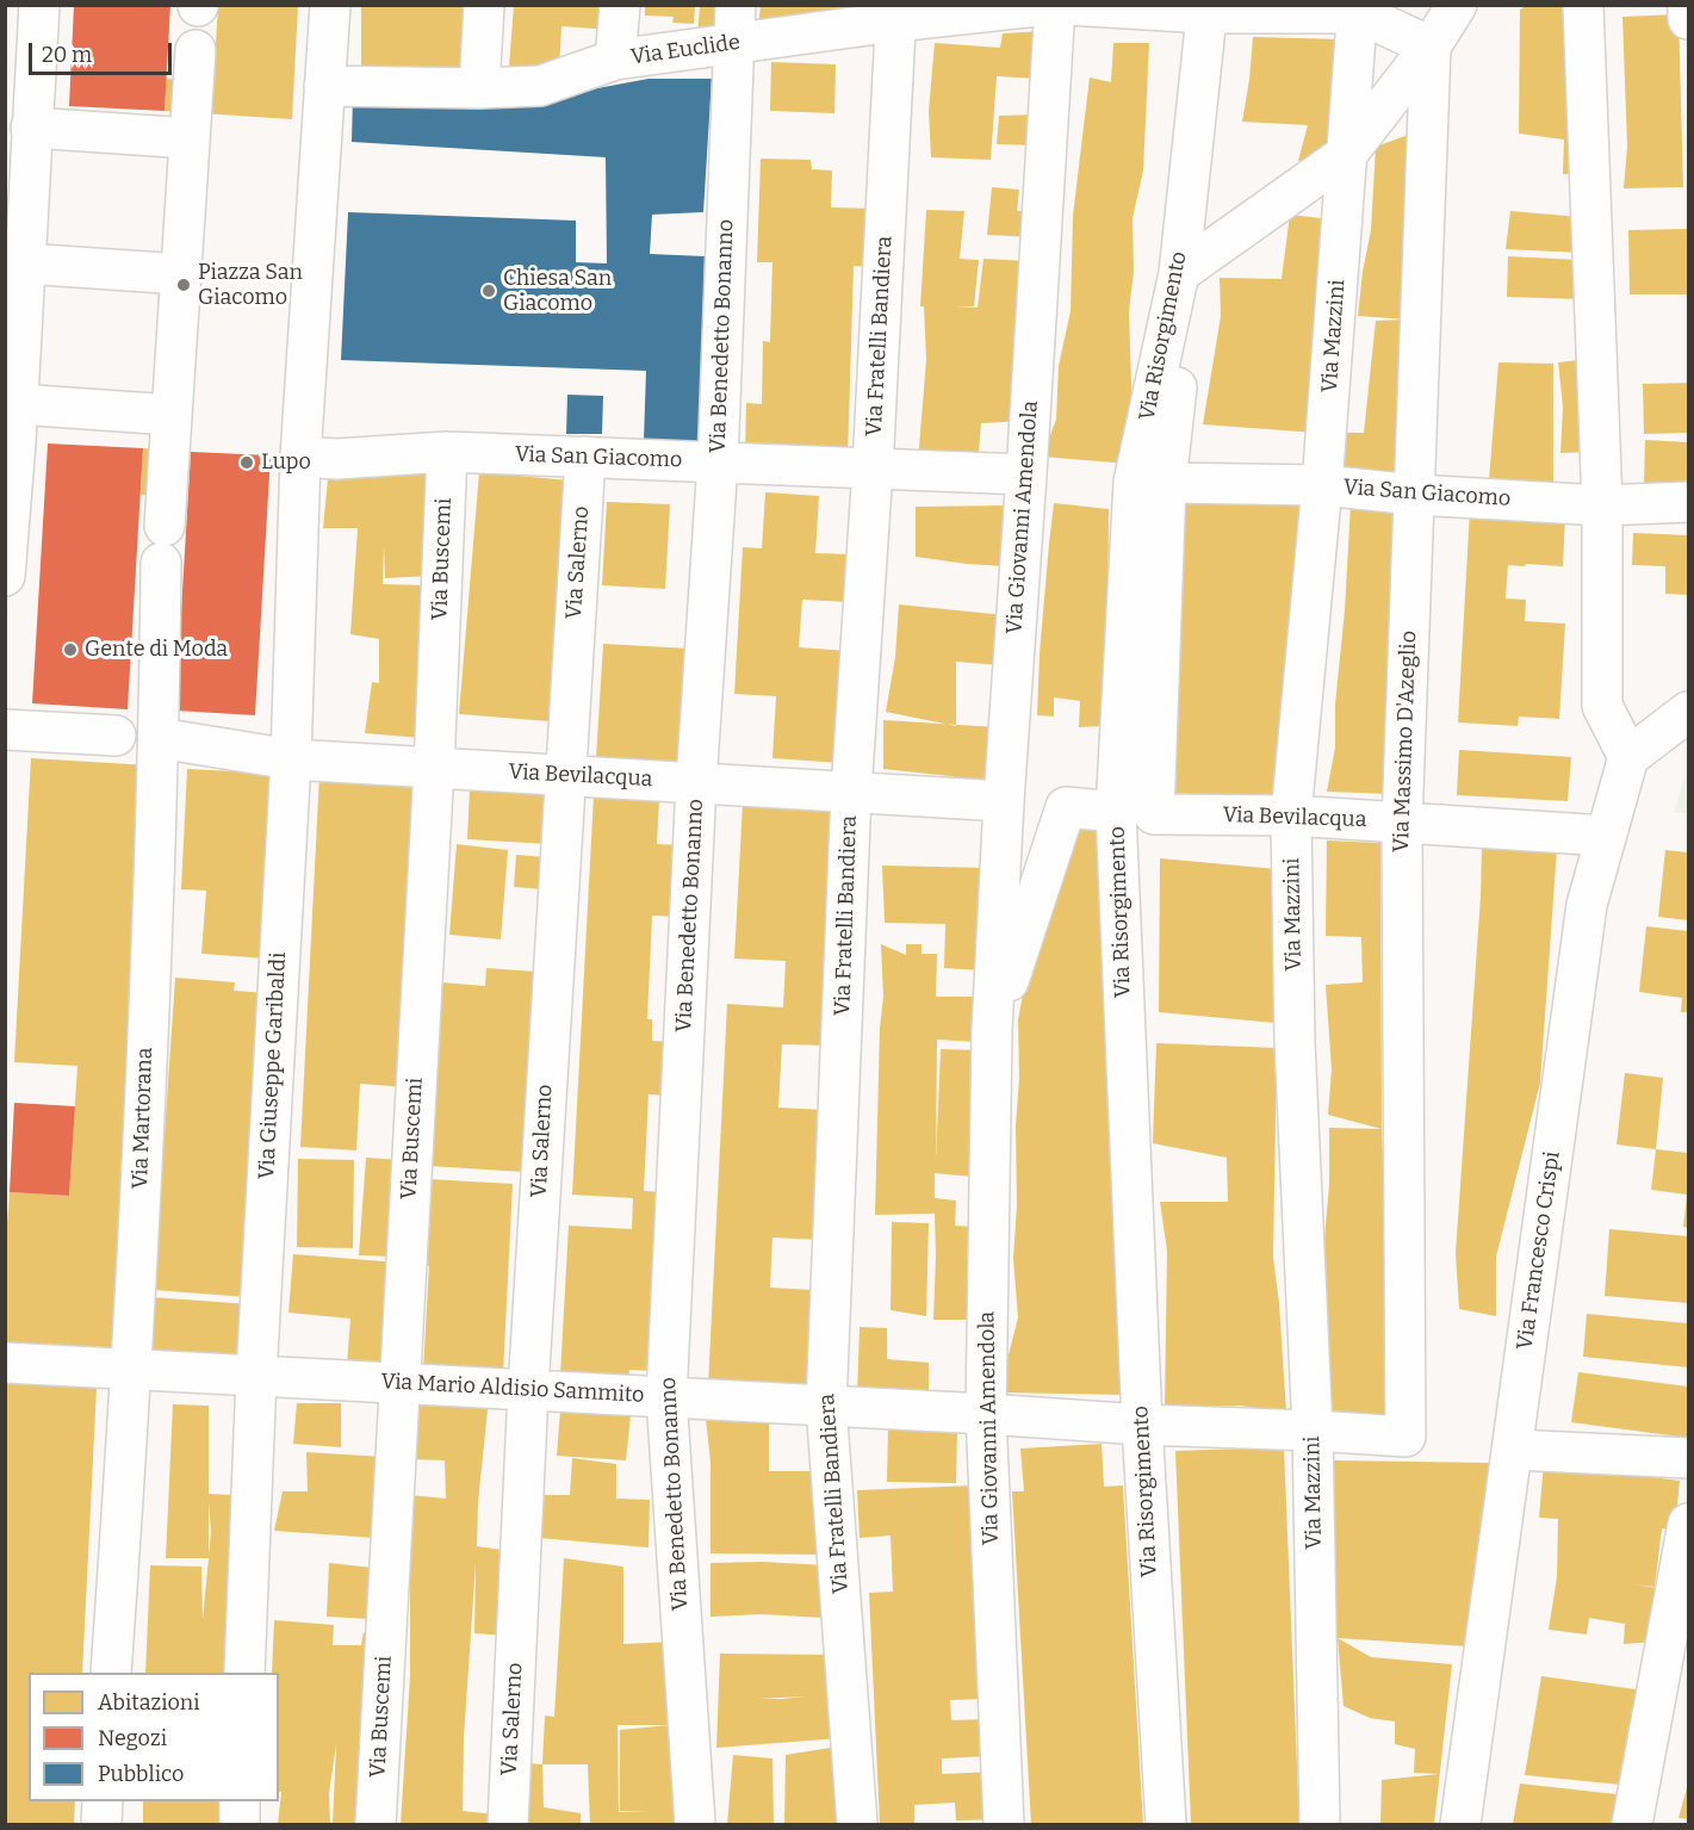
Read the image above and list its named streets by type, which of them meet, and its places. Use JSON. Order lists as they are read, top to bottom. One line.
{"streets":{"street":["Via Euclide","Via Benedetto Bonanno","Via Fratelli Bandiera","Via Risorgimento","Via Mazzini","Via San Giacomo","Via Giovanni Amendola","Via Buscemi","Via Salerno","Via Massimo D'Azeglio","Via Bevilacqua","Via Giuseppe Garibaldi","Via Martorana","Via Francesco Crispi","Via Mario Aldisio Sammito"]},"crossings":[["Via Euclide","Via Benedetto Bonanno"],["Via Euclide","Via Fratelli Bandiera"],["Via Euclide","Via Giuseppe Garibaldi"],["Via Benedetto Bonanno","Via San Giacomo"],["Via Benedetto Bonanno","Via Bevilacqua"],["Via Benedetto Bonanno","Via Mario Aldisio Sammito"],["Via Fratelli Bandiera","Via San Giacomo"],["Via Fratelli Bandiera","Via Bevilacqua"],["Via Fratelli Bandiera","Via Mario Aldisio Sammito"],["Via Risorgimento","Via San Giacomo"],["Via Risorgimento","Via Giovanni Amendola"],["Via Risorgimento","Via Bevilacqua"],["Via Risorgimento","Via Mario Aldisio Sammito"],["Via Mazzini","Via San Giacomo"],["Via Mazzini","Via Bevilacqua"],["Via Mazzini","Via Mario Aldisio Sammito"],["Via San Giacomo","Via Giovanni Amendola"],["Via San Giacomo","Via Buscemi"],["Via San Giacomo","Via Salerno"],["Via San Giacomo","Via Massimo D'Azeglio"],["Via San Giacomo","Via Giuseppe Garibaldi"],["Via Giovanni Amendola","Via Bevilacqua"],["Via Giovanni Amendola","Via Mario Aldisio Sammito"],["Via Buscemi","Via Bevilacqua"],["Via Buscemi","Via Mario Aldisio Sammito"],["Via Salerno","Via Bevilacqua"],["Via Salerno","Via Mario Aldisio Sammito"],["Via Massimo D'Azeglio","Via Bevilacqua"],["Via Massimo D'Azeglio","Via Mario Aldisio Sammito"],["Via Bevilacqua","Via Giuseppe Garibaldi"],["Via Bevilacqua","Via Martorana"],["Via Bevilacqua","Via Francesco Crispi"],["Via Giuseppe Garibaldi","Via Mario Aldisio Sammito"],["Via Martorana","Via Mario Aldisio Sammito"]],"places":["Piazza San Giacomo","Chiesa San Giacomo","Lupo","Gente di Moda"],"legend":["Abitazioni","Negozi","Pubblico"],"scale_bar":"20 m"}
